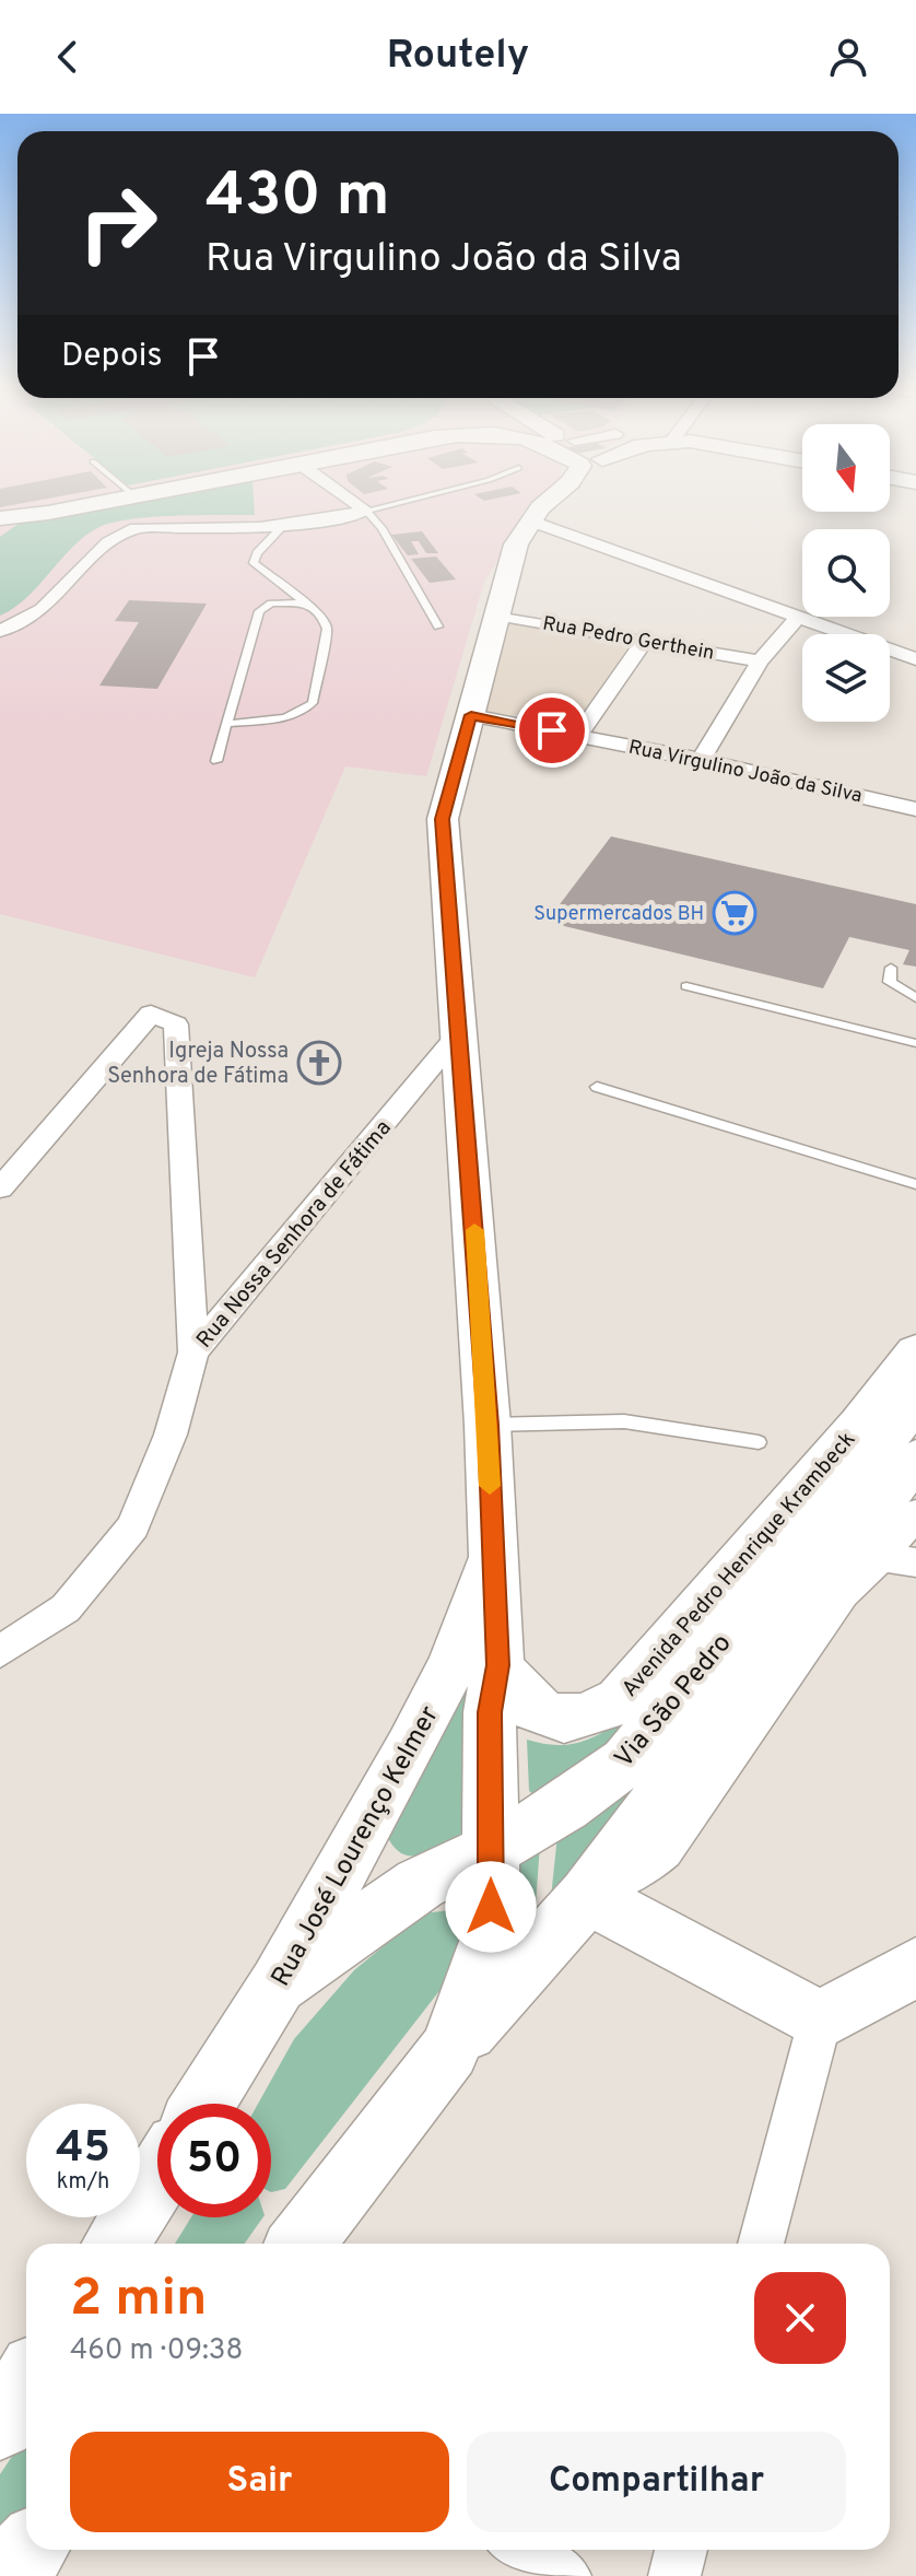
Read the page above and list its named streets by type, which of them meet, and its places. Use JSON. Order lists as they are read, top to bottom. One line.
{"streets":{"main road":["Avenida Pedro Henrique Krambeck","Via São Pedro","Rua José Lourenço Kelmer"],"street":["Rua Pedro Gerthein","Rua Virgulino João da Silva","Rua Nossa Senhora de Fátima"]},"crossings":[["Rua Pedro Gerthein","Rua José Lourenço Kelmer"],["Rua Virgulino João da Silva","Rua José Lourenço Kelmer"],["Rua Nossa Senhora de Fátima","Rua José Lourenço Kelmer"],["Avenida Pedro Henrique Krambeck","Rua José Lourenço Kelmer"],["Via São Pedro","Rua José Lourenço Kelmer"]],"places":{"supermarket":["Supermercados BH"],"church":["Igreja Nossa Senhora de Fátima"]},"north":"bottom","page":{"header":"Routely","turn":["430 m","Rua Virgulino João da Silva"],"then":"Depois","speed":"45 km/h","limit":"50","heading":["2 min","460 m · 09:38"],"buttons":["Sair","Compartilhar"]}}
